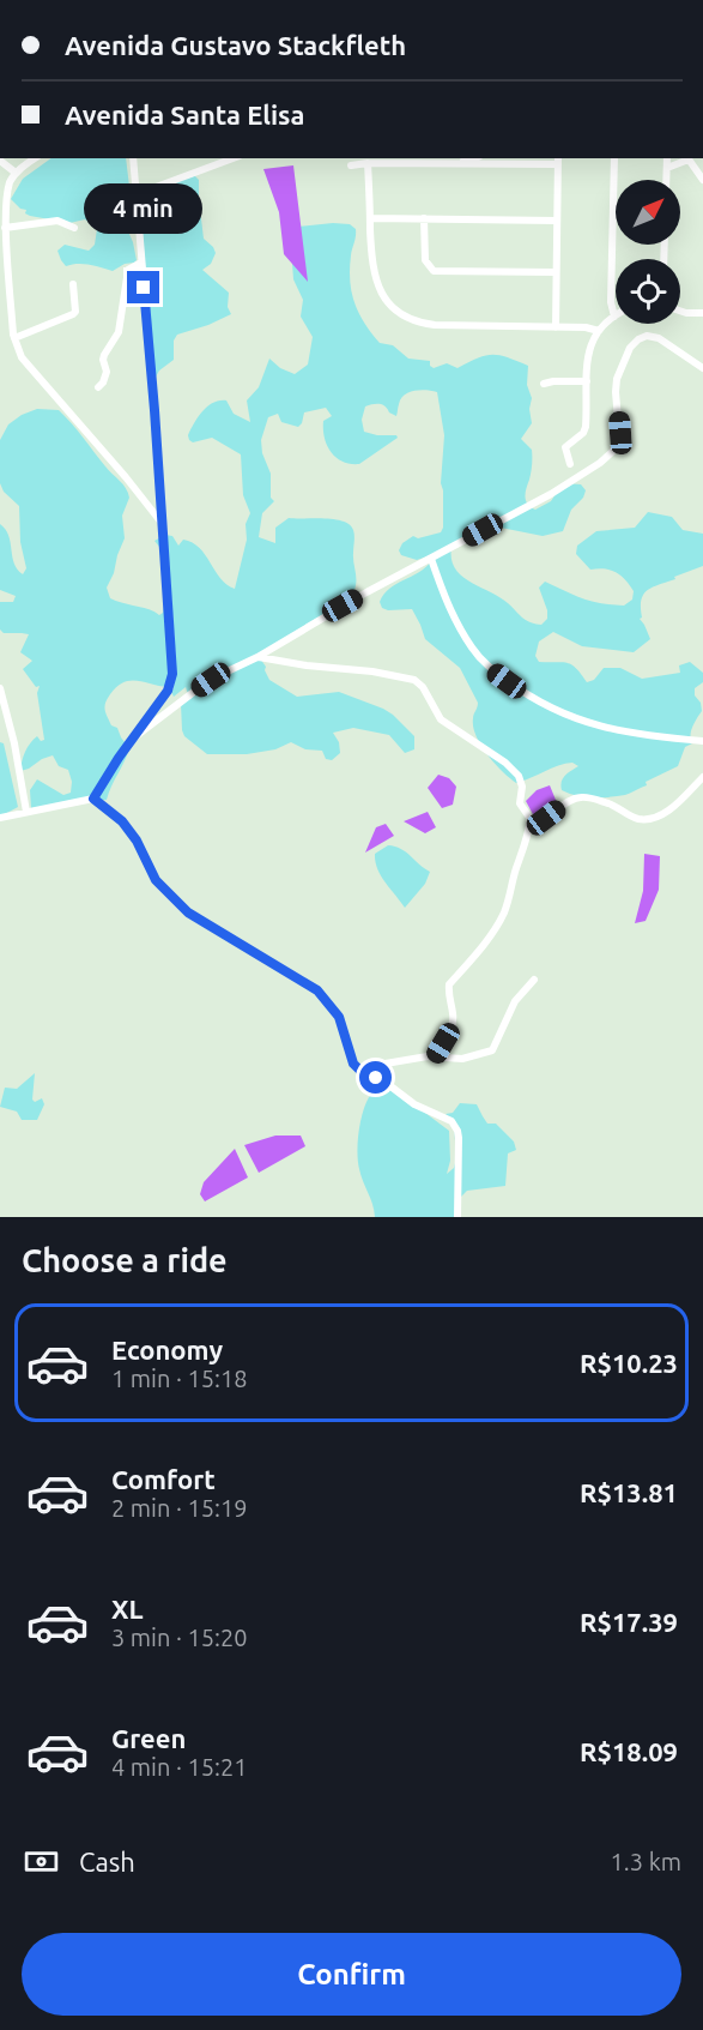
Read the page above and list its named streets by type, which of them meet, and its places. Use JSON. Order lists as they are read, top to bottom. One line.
{"north":"top right","page":{"banner":["Avenida Gustavo Stackfleth","Avenida Santa Elisa"],"bubble":"4 min","heading":"Choose a ride","list":[{"name":"Economy","note":"1 min · 15:18","value":"R$10.23"},{"name":"Comfort","note":"2 min · 15:19","value":"R$13.81"},{"name":"XL","note":"3 min · 15:20","value":"R$17.39"},{"name":"Green","note":"4 min · 15:21","value":"R$18.09"}],"pay":["Cash","1.3 km"],"buttons":"Confirm"}}
